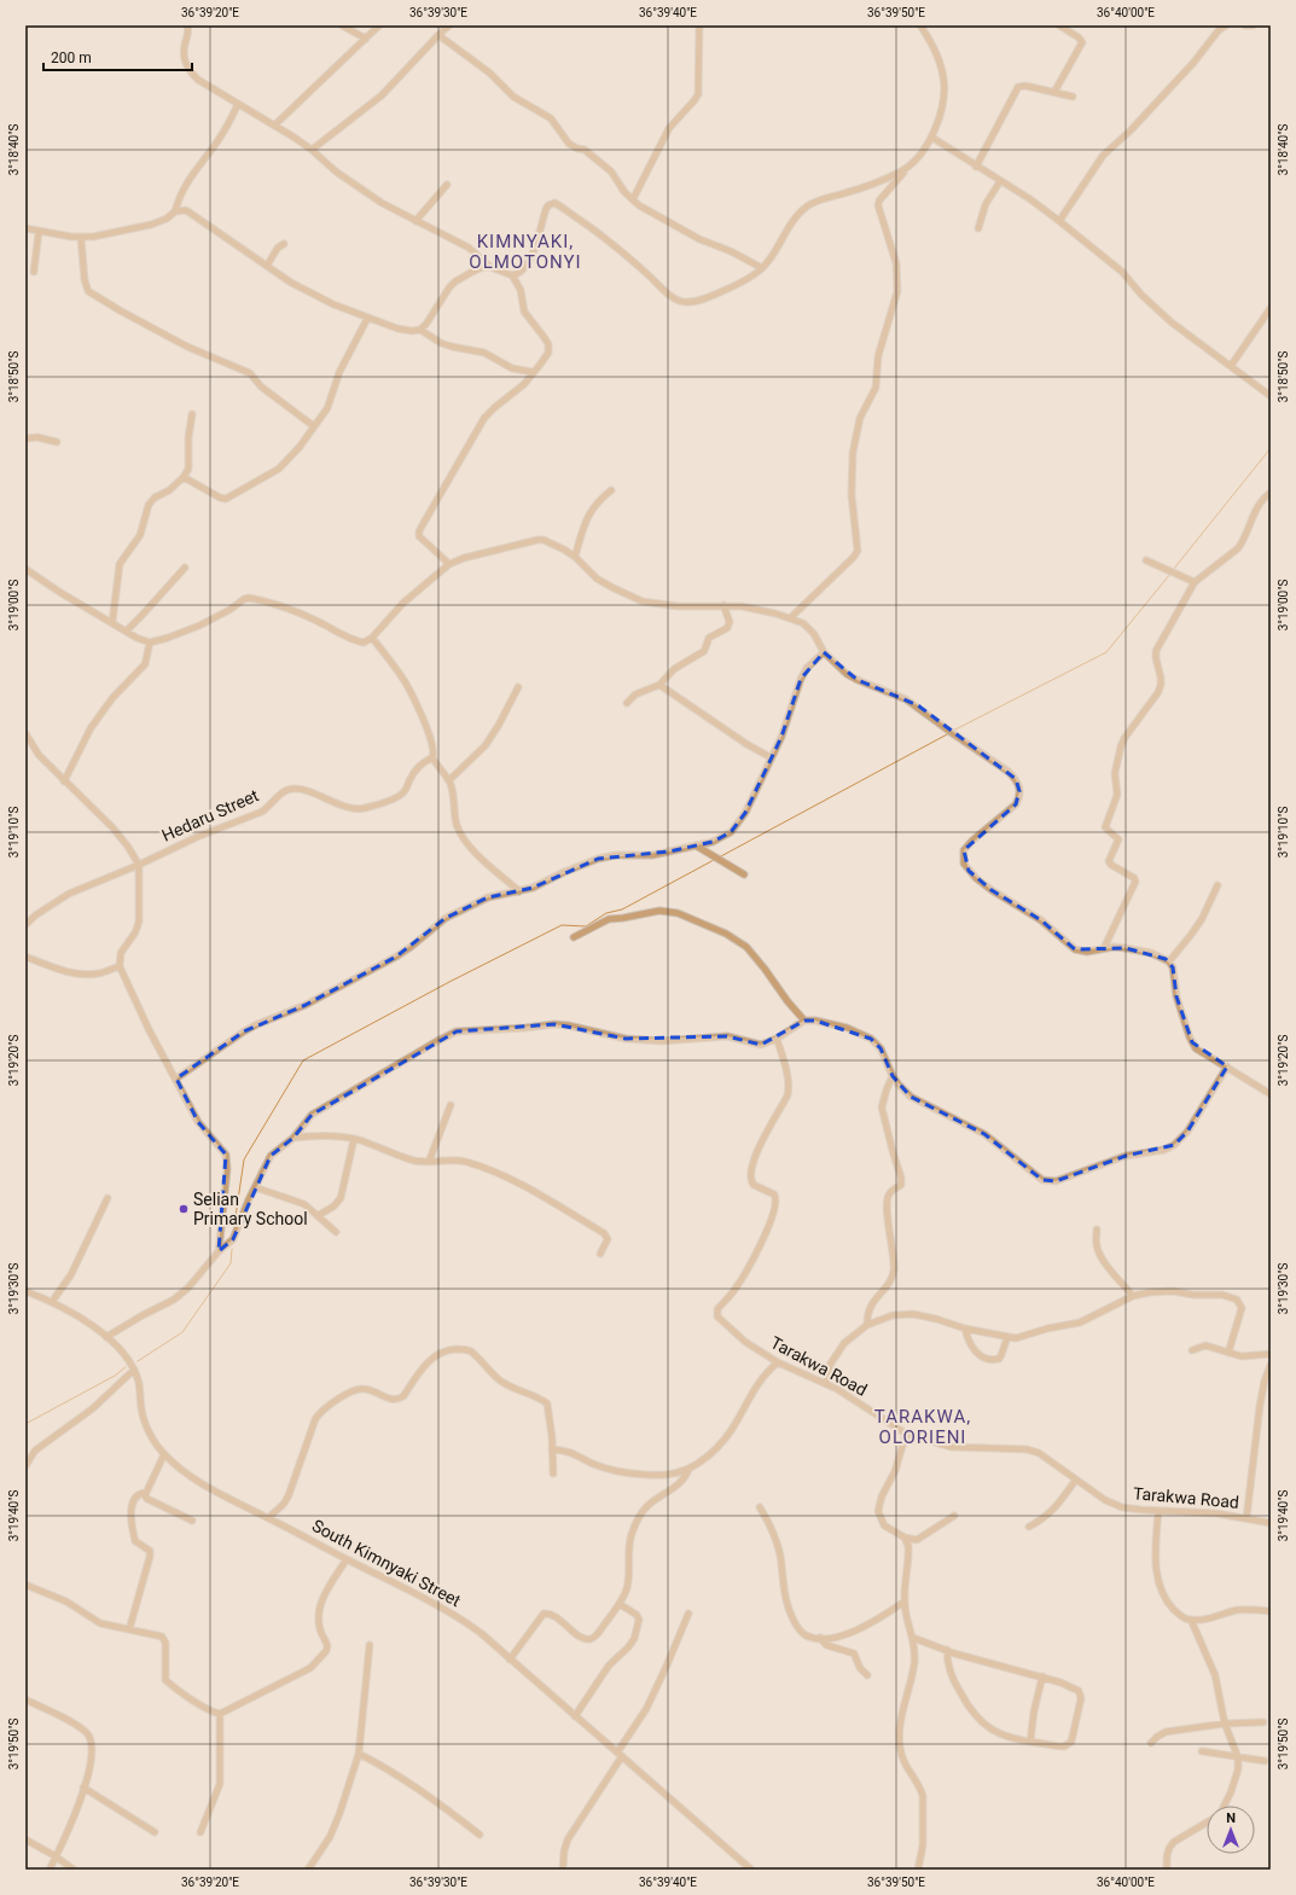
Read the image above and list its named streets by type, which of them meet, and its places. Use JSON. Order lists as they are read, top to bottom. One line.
{"streets":{"street":["Hedaru Street","Tarakwa Road","South Kimnyaki Street"]},"districts":["KIMNYAKI, OLMOTONYI","TARAKWA, OLORIENI"],"places":["Selian Primary School"],"scale_bar":"200 m","north":"top","coordinates":["36°39'20\"E","36°39'30\"E","36°39'40\"E","36°39'50\"E","36°40'00\"E","3°18'40\"S","3°18'50\"S","3°19'00\"S","3°19'10\"S","3°19'20\"S","3°19'30\"S","3°19'40\"S","3°19'50\"S"]}
